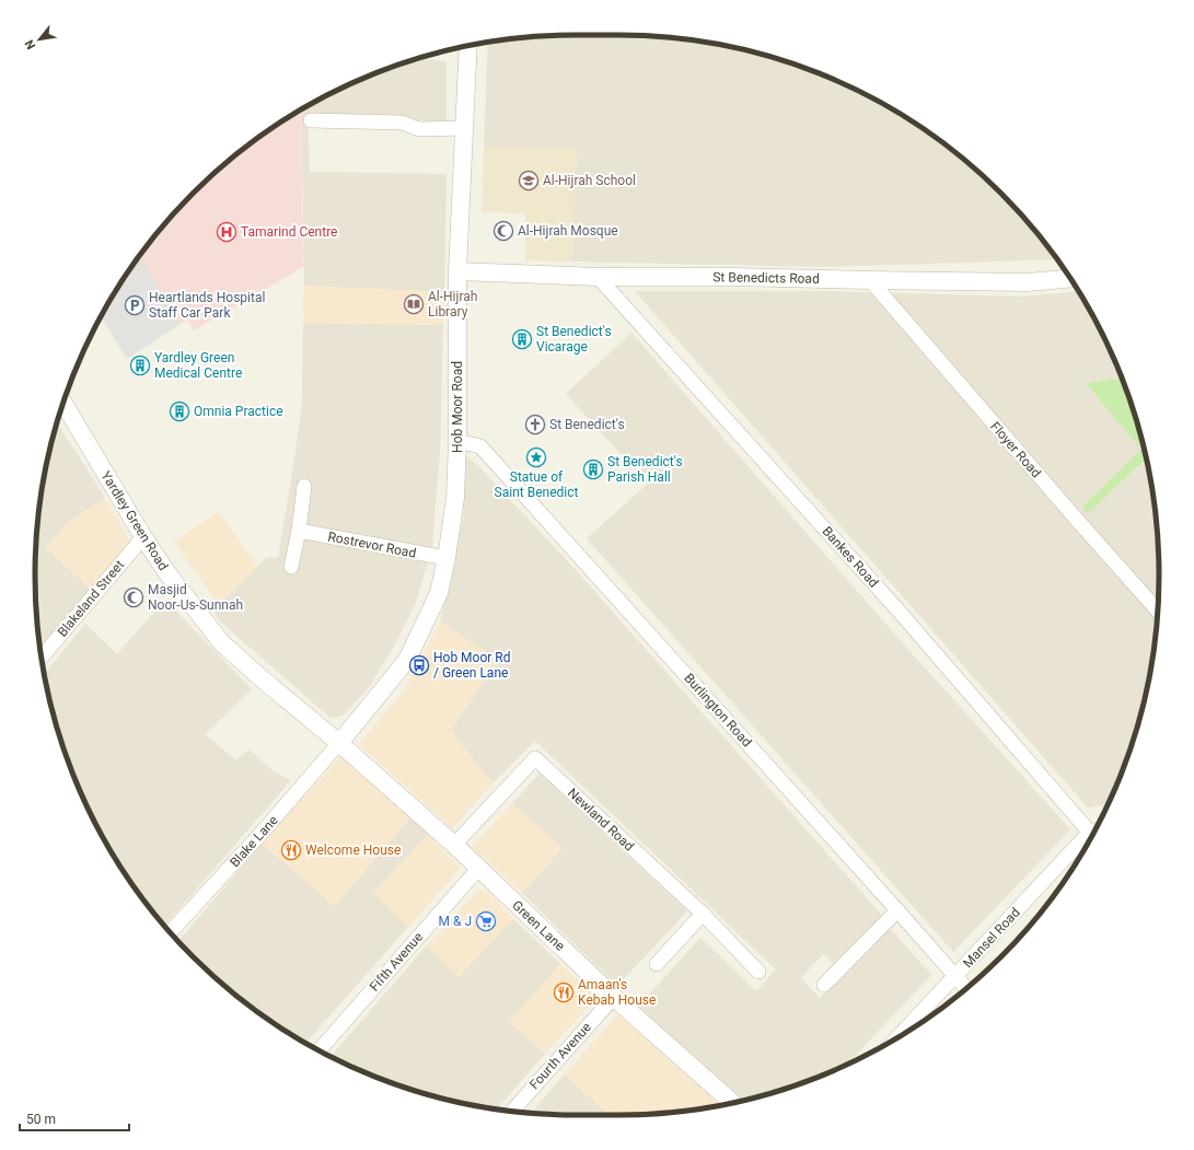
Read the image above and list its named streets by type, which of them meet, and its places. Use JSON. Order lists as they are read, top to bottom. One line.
{"streets":{"street":["St Benedicts Road","Hob Moor Road","Floyer Road","Yardley Green Road","Rostrevor Road","Bankes Road","Blakeland Street","Burlington Road","Newland Road","Blake Lane","Green Lane","Mansel Road","Fifth Avenue","Fourth Avenue"]},"crossings":[["St Benedicts Road","Hob Moor Road"],["St Benedicts Road","Floyer Road"],["St Benedicts Road","Bankes Road"],["Hob Moor Road","Yardley Green Road"],["Hob Moor Road","Rostrevor Road"],["Hob Moor Road","Burlington Road"],["Hob Moor Road","Blake Lane"],["Hob Moor Road","Green Lane"],["Yardley Green Road","Blakeland Street"],["Yardley Green Road","Blake Lane"],["Yardley Green Road","Green Lane"],["Burlington Road","Mansel Road"],["Newland Road","Green Lane"],["Blake Lane","Green Lane"],["Green Lane","Fifth Avenue"],["Green Lane","Fourth Avenue"]],"places":{"school or university":["Al-Hijrah School"],"mosque":["Al-Hijrah Mosque","Masjid Noor-Us-Sunnah"],"hospital":["Tamarind Centre"],"library":["Al-Hijrah Library"],"parking":["Heartlands Hospital Staff Car Park"],"building":["St Benedict's Vicarage","Yardley Green Medical Centre","Omnia Practice","St Benedict's Parish Hall"],"church":["St Benedict's"],"place":["Statue of Saint Benedict"],"bus stop":["Hob Moor Rd / Green Lane"],"restaurant":["Welcome House","Amaan's Kebab House"],"supermarket":["M & J"]},"scale_bar":"50 m","north":"bottom left"}
